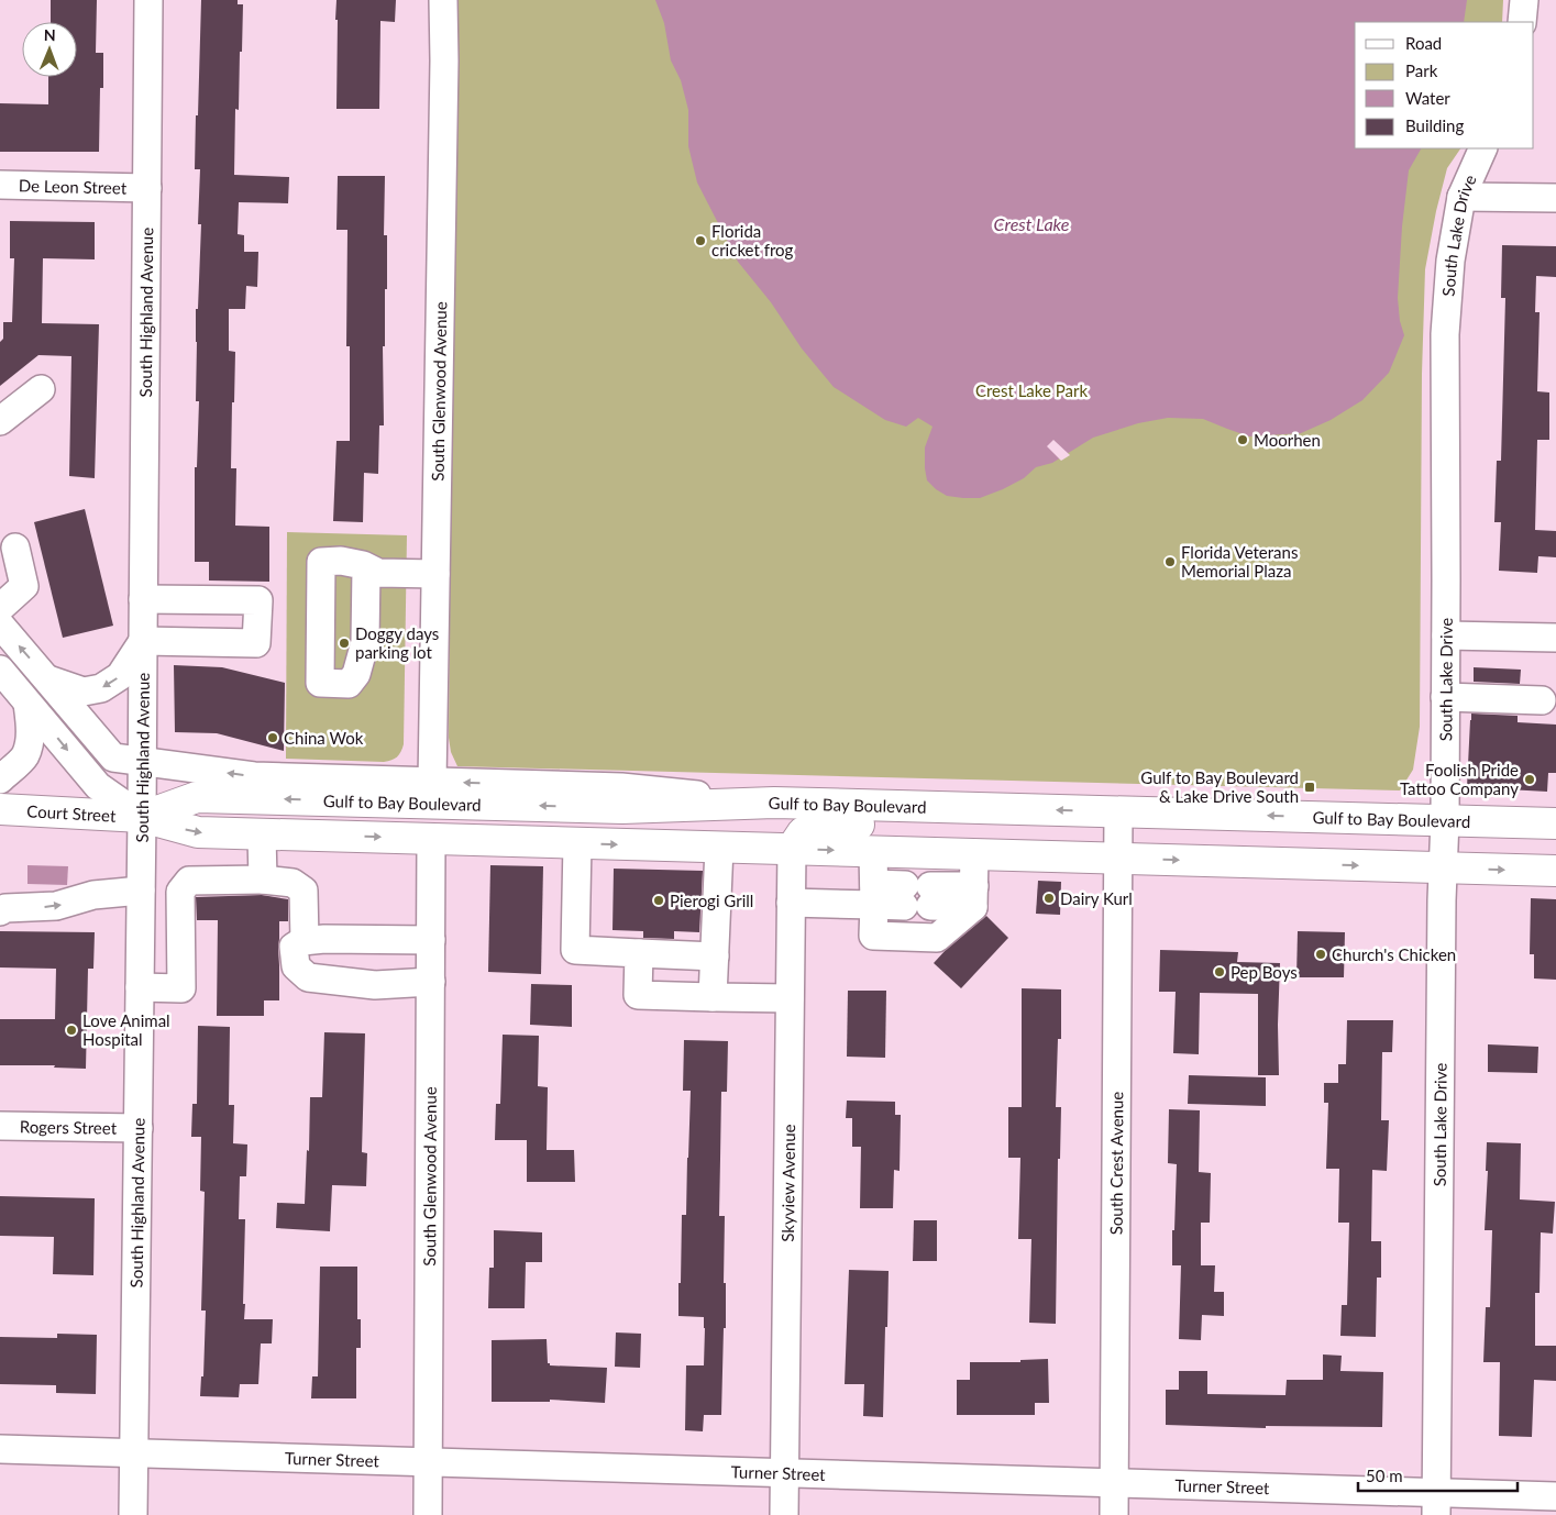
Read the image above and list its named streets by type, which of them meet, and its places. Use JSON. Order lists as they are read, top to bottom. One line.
{"streets":{"main road":["Gulf to Bay Boulevard","Court Street"],"street":["De Leon Street","South Lake Drive","South Highland Avenue","South Glenwood Avenue","Rogers Street","South Crest Avenue","Skyview Avenue","Turner Street"]},"crossings":[["De Leon Street","South Highland Avenue"],["South Lake Drive","Gulf to Bay Boulevard"],["South Lake Drive","Turner Street"],["South Highland Avenue","Gulf to Bay Boulevard"],["South Highland Avenue","Court Street"],["South Highland Avenue","Rogers Street"],["South Highland Avenue","Turner Street"],["South Glenwood Avenue","Gulf to Bay Boulevard"],["South Glenwood Avenue","Turner Street"],["Gulf to Bay Boulevard","Court Street"],["Gulf to Bay Boulevard","South Crest Avenue"],["Gulf to Bay Boulevard","Skyview Avenue"],["South Crest Avenue","Turner Street"],["Skyview Avenue","Turner Street"]],"water":["Crest Lake"],"parks":["Crest Lake Park"],"places":{"other":["Florida cricket frog","Moorhen","Florida Veterans Memorial Plaza","Doggy days parking lot","China Wok","Foolish Pride Tattoo Company","Dairy Kurl","Pierogi Grill","Church's Chicken","Pep Boys","Love Animal Hospital"],"transit":["Gulf to Bay Boulevard & Lake Drive South"]},"legend":["Road","Park","Water","Building"],"scale_bar":"50 m","north":"top"}
